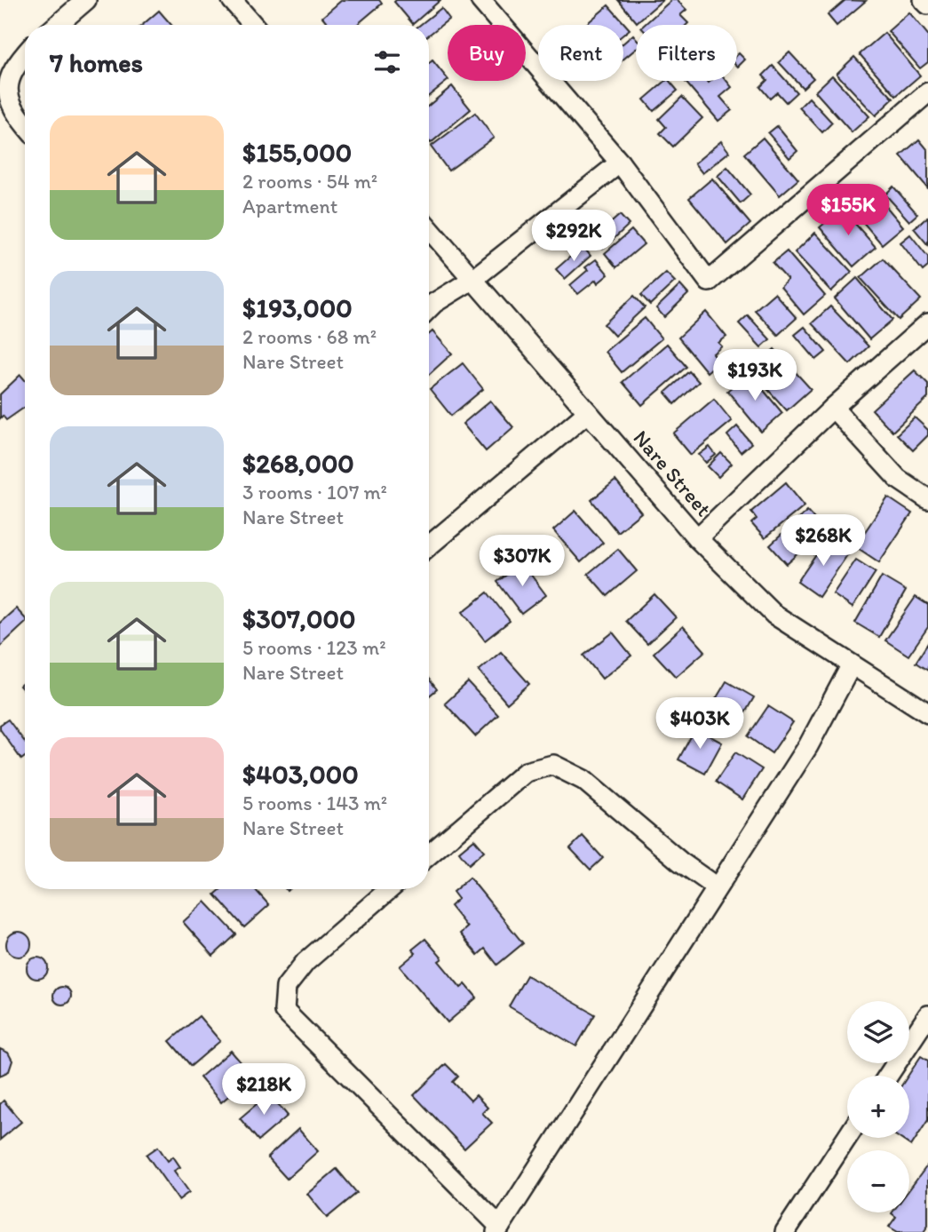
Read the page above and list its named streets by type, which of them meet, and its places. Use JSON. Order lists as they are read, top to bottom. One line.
{"streets":{"street":["Nare Street"]},"page":{"chip":["Buy","Rent","Filters"],"heading":"7 homes","list":[{"name":"$155,000","note":"2 rooms · 54 m² · Apartment"},{"name":"$193,000","note":"2 rooms · 68 m² · Nare Street"},{"name":"$268,000","note":"3 rooms · 107 m² · Nare Street"},{"name":"$307,000","note":"5 rooms · 123 m² · Nare Street"},{"name":"$403,000","note":"5 rooms · 143 m² · Nare Street"}],"price":["$155K","$292K","$193K","$268K","$307K","$403K","$218K"],"map_buttons":["+","−"]}}
